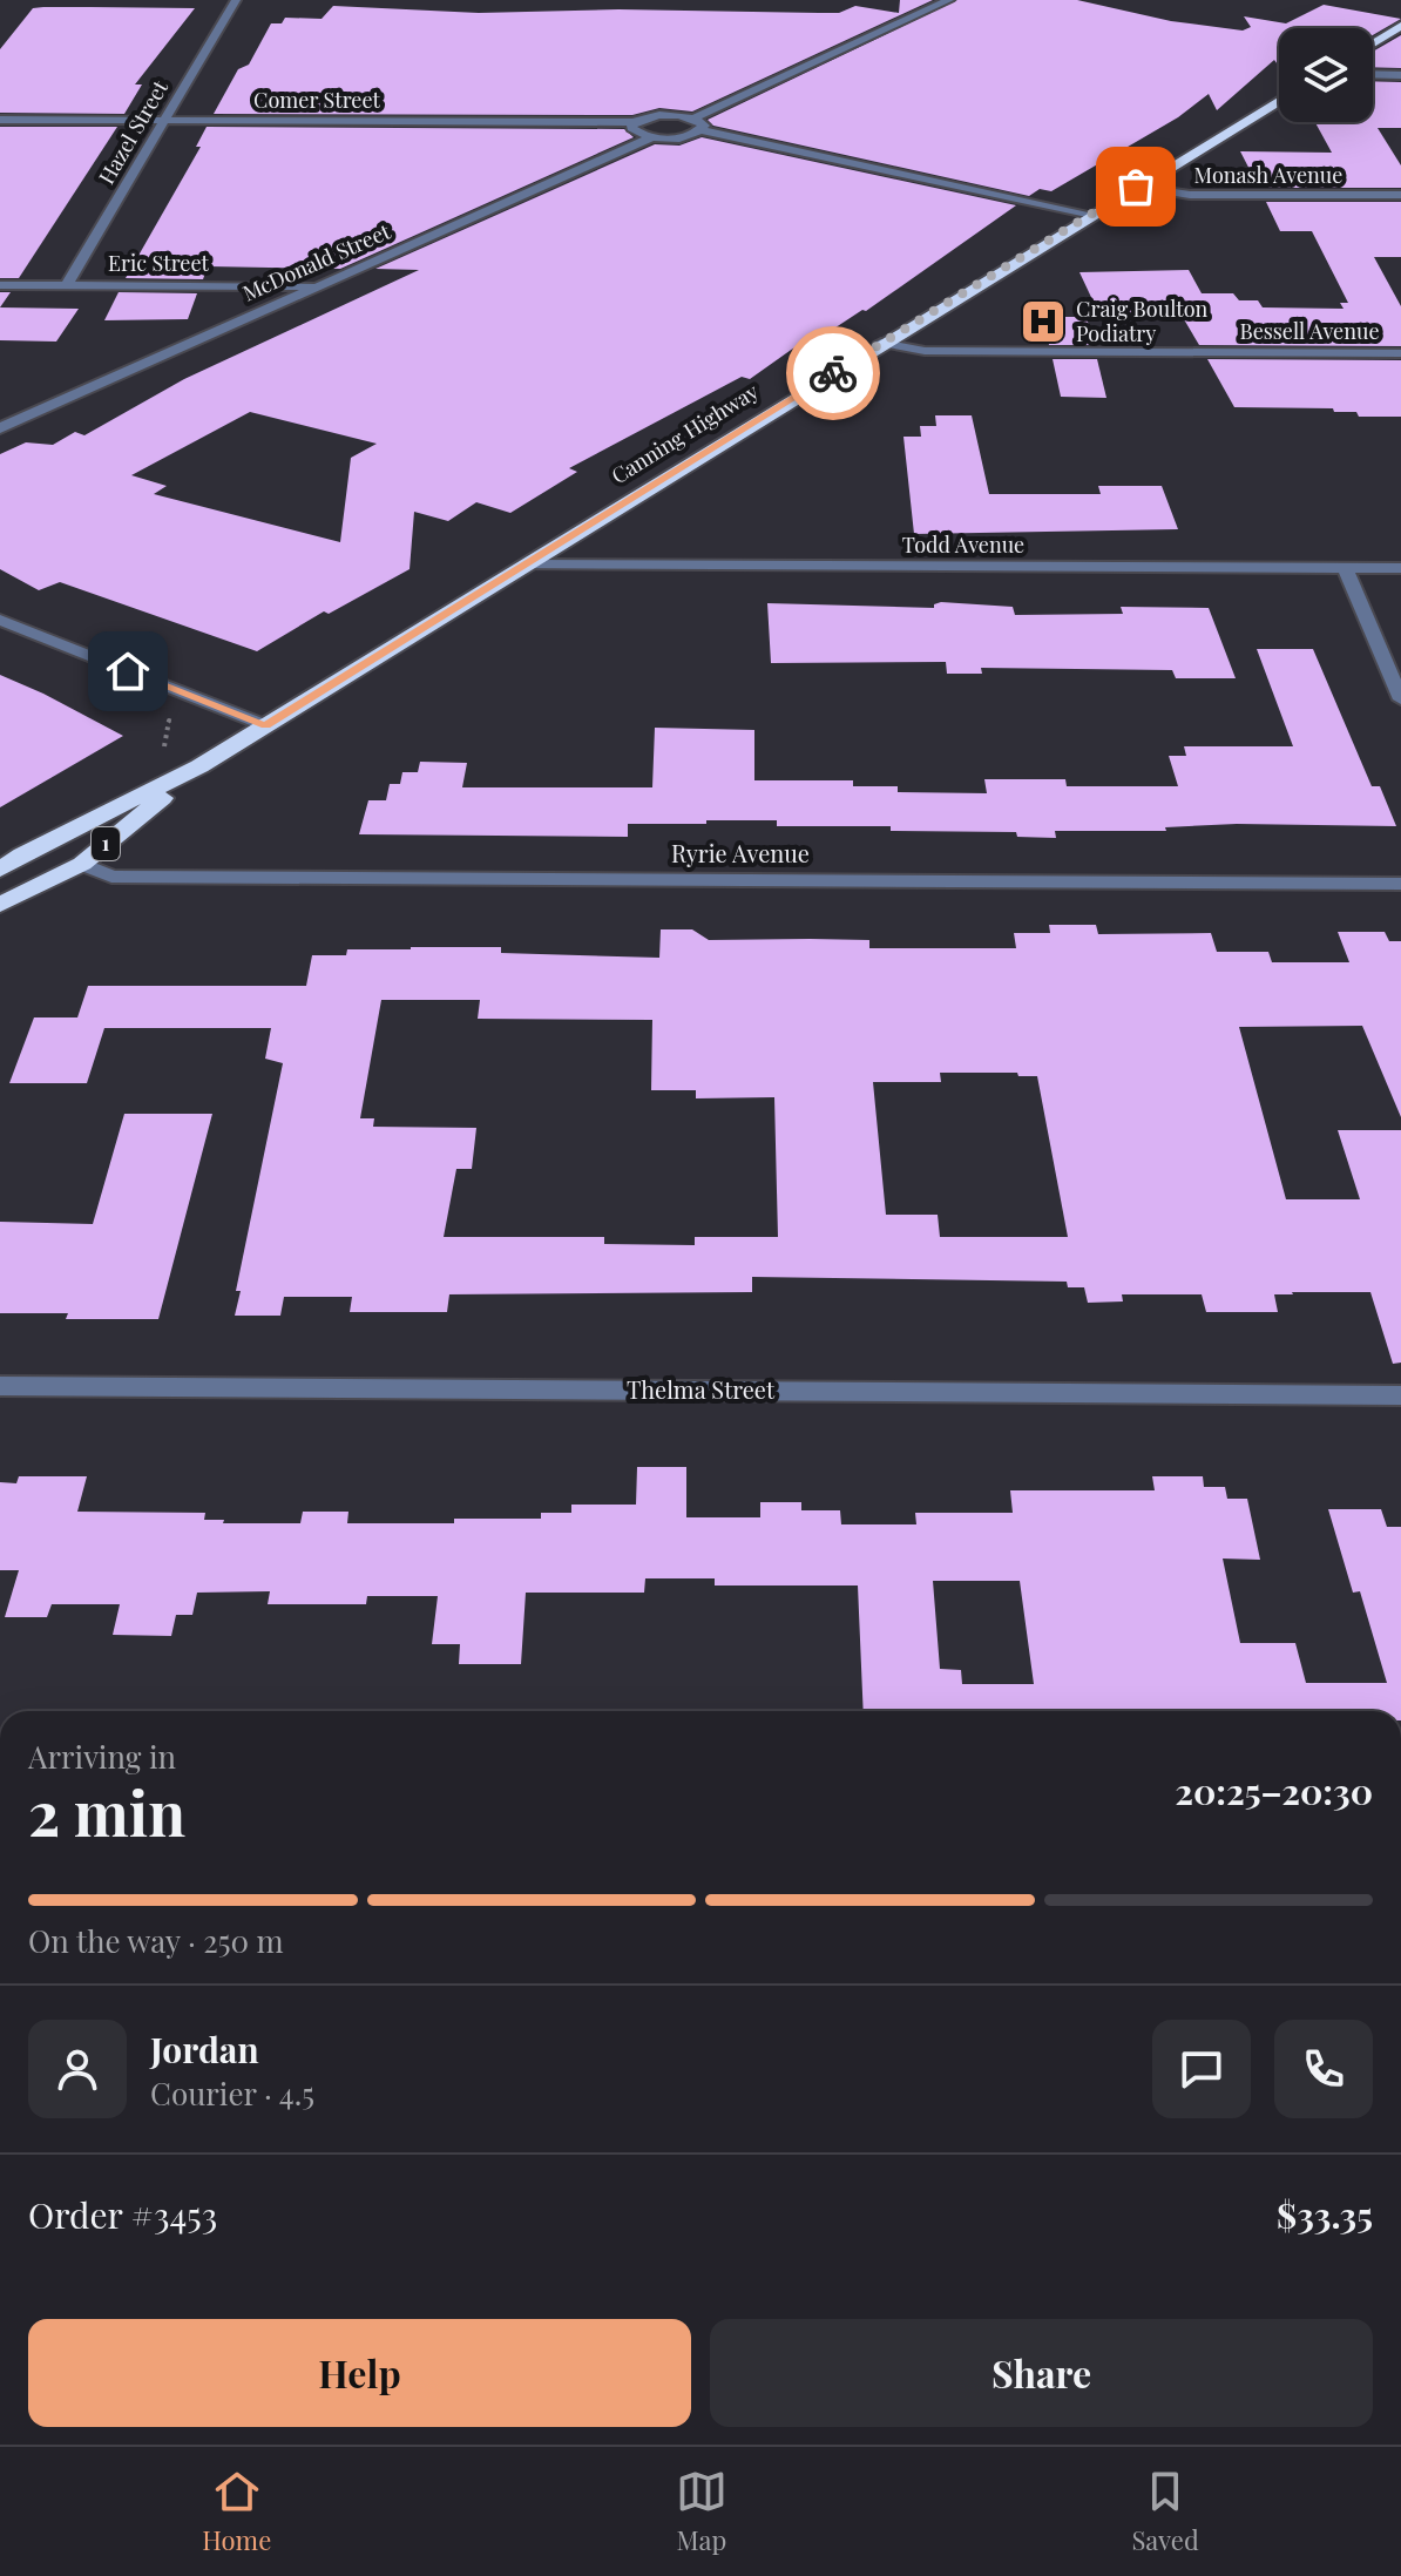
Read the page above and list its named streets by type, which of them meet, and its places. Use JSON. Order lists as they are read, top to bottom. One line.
{"streets":{"highway":["Canning Highway","1"],"street":["Comer Street","Hazel Street","Monash Avenue","McDonald Street","Eric Street","Bessell Avenue","Todd Avenue","Ryrie Avenue","Thelma Street"]},"crossings":[["Comer Street","Hazel Street"],["Hazel Street","Eric Street"],["Monash Avenue","Canning Highway"],["McDonald Street","Eric Street"],["Bessell Avenue","Canning Highway"],["Canning Highway","Todd Avenue"],["Canning Highway","Ryrie Avenue"]],"places":{"hospital":["Craig Boulton Podiatry"]},"page":{"heading":["2 min","Arriving in","20:25–20:30"],"panel":["Jordan","Courier · 4.5","Order #3453","$33.35"],"bar":"On the way · 250 m","buttons":["Help","Share"],"tabs":["Home","Map","Saved"]}}
